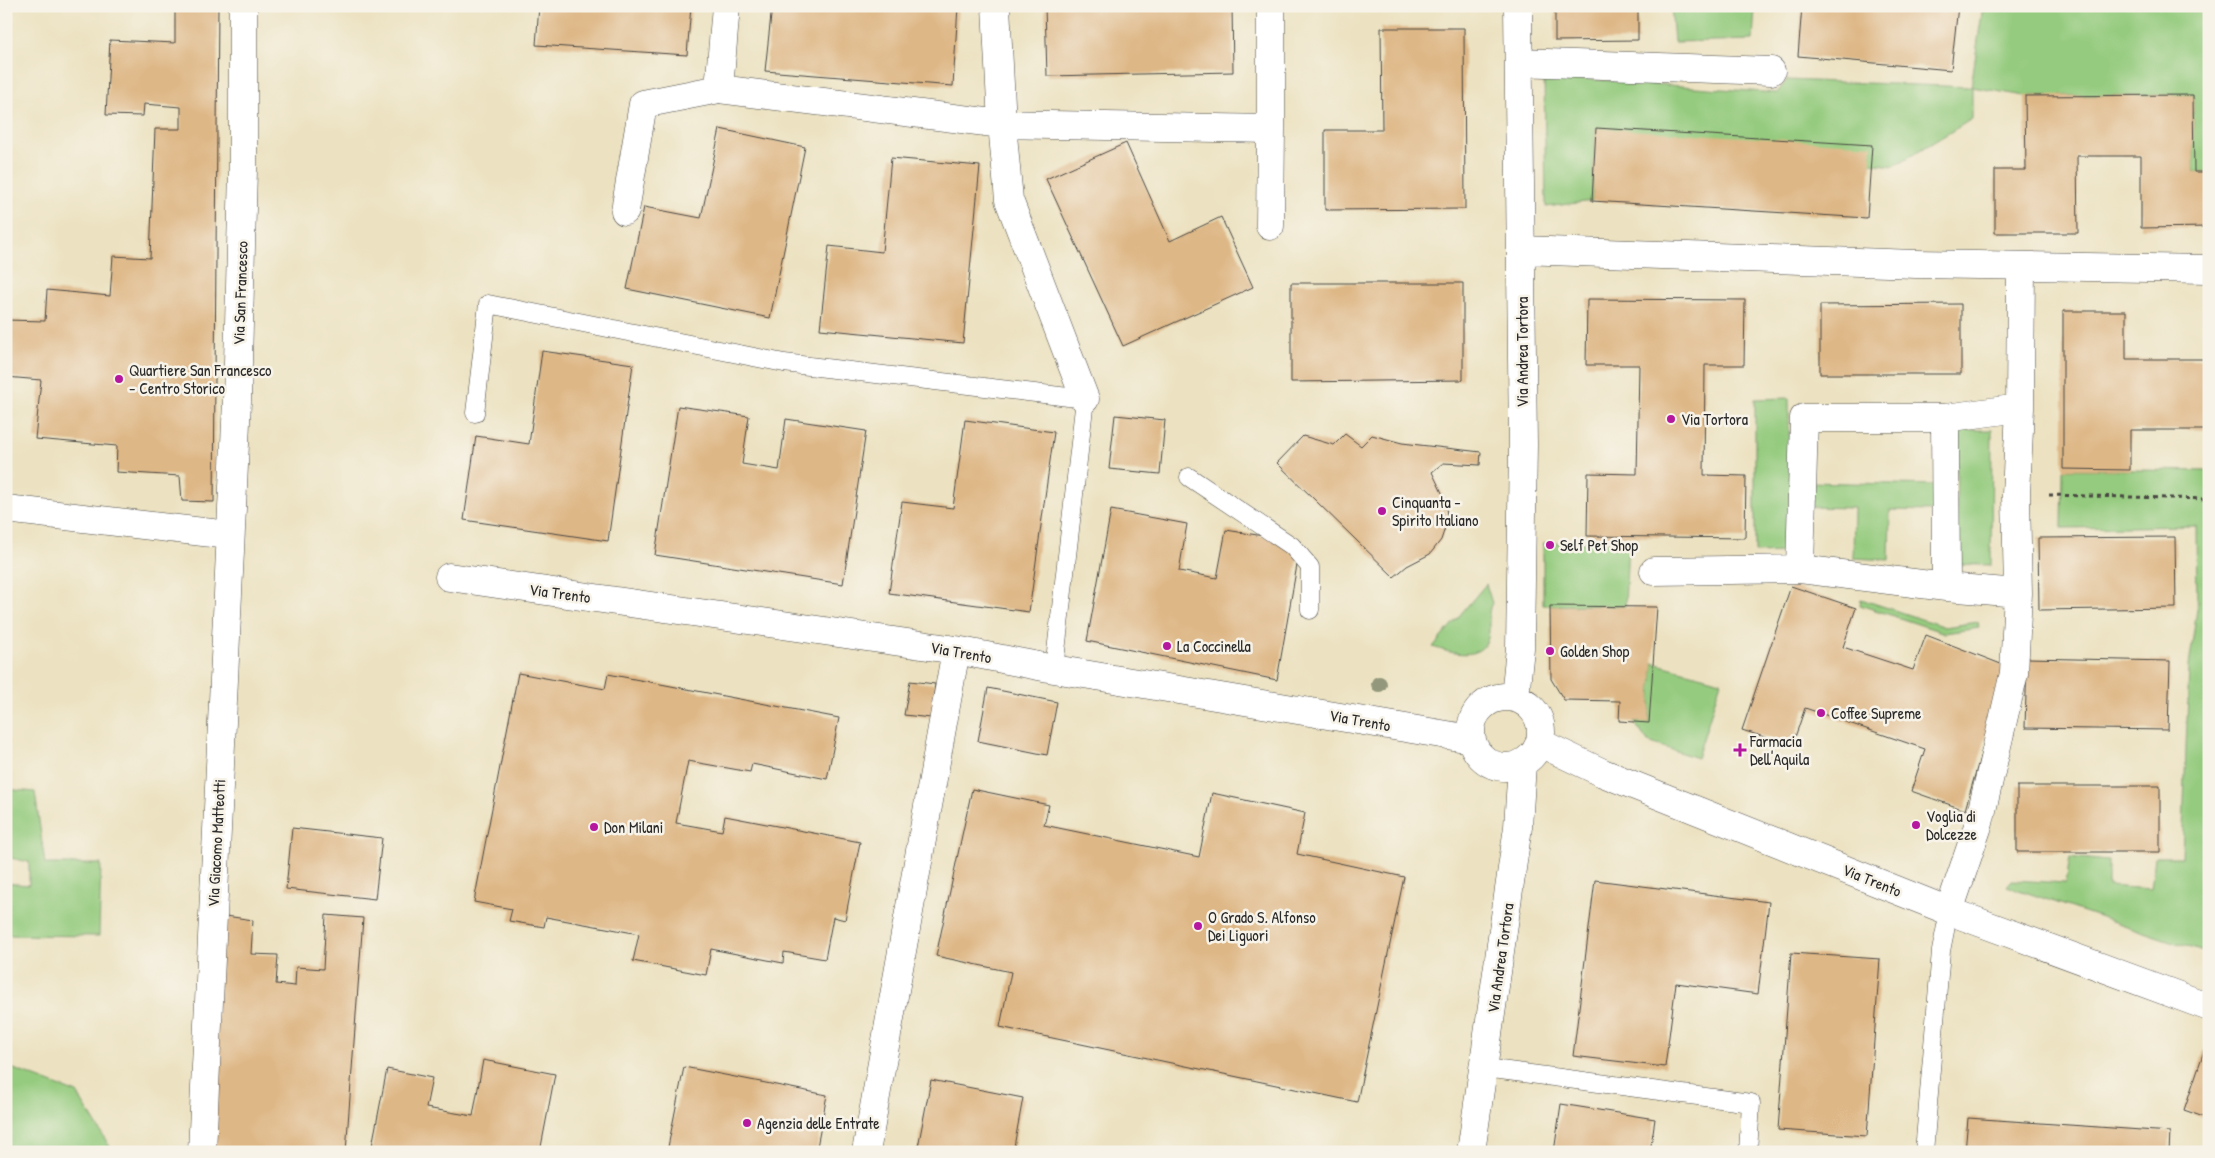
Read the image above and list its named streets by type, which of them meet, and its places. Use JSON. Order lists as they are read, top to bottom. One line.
{"streets":{"street":["Via San Francesco","Via Andrea Tortora","Via Trento","Via Giacomo Matteotti"]},"crossings":[["Via San Francesco","Via Giacomo Matteotti"],["Via Andrea Tortora","Via Trento"]],"places":{"other":["Quartiere San Francesco - Centro Storico","Via Tortora","Cinquanta - Spirito Italiano","Self Pet Shop","La Coccinella","Golden Shop","Coffee Supreme","Voglia di Dolcezze","Don Milani","O Grado S. Alfonso Dei Liguori","Agenzia delle Entrate"],"health":["Farmacia Dell'Aquila"]}}
